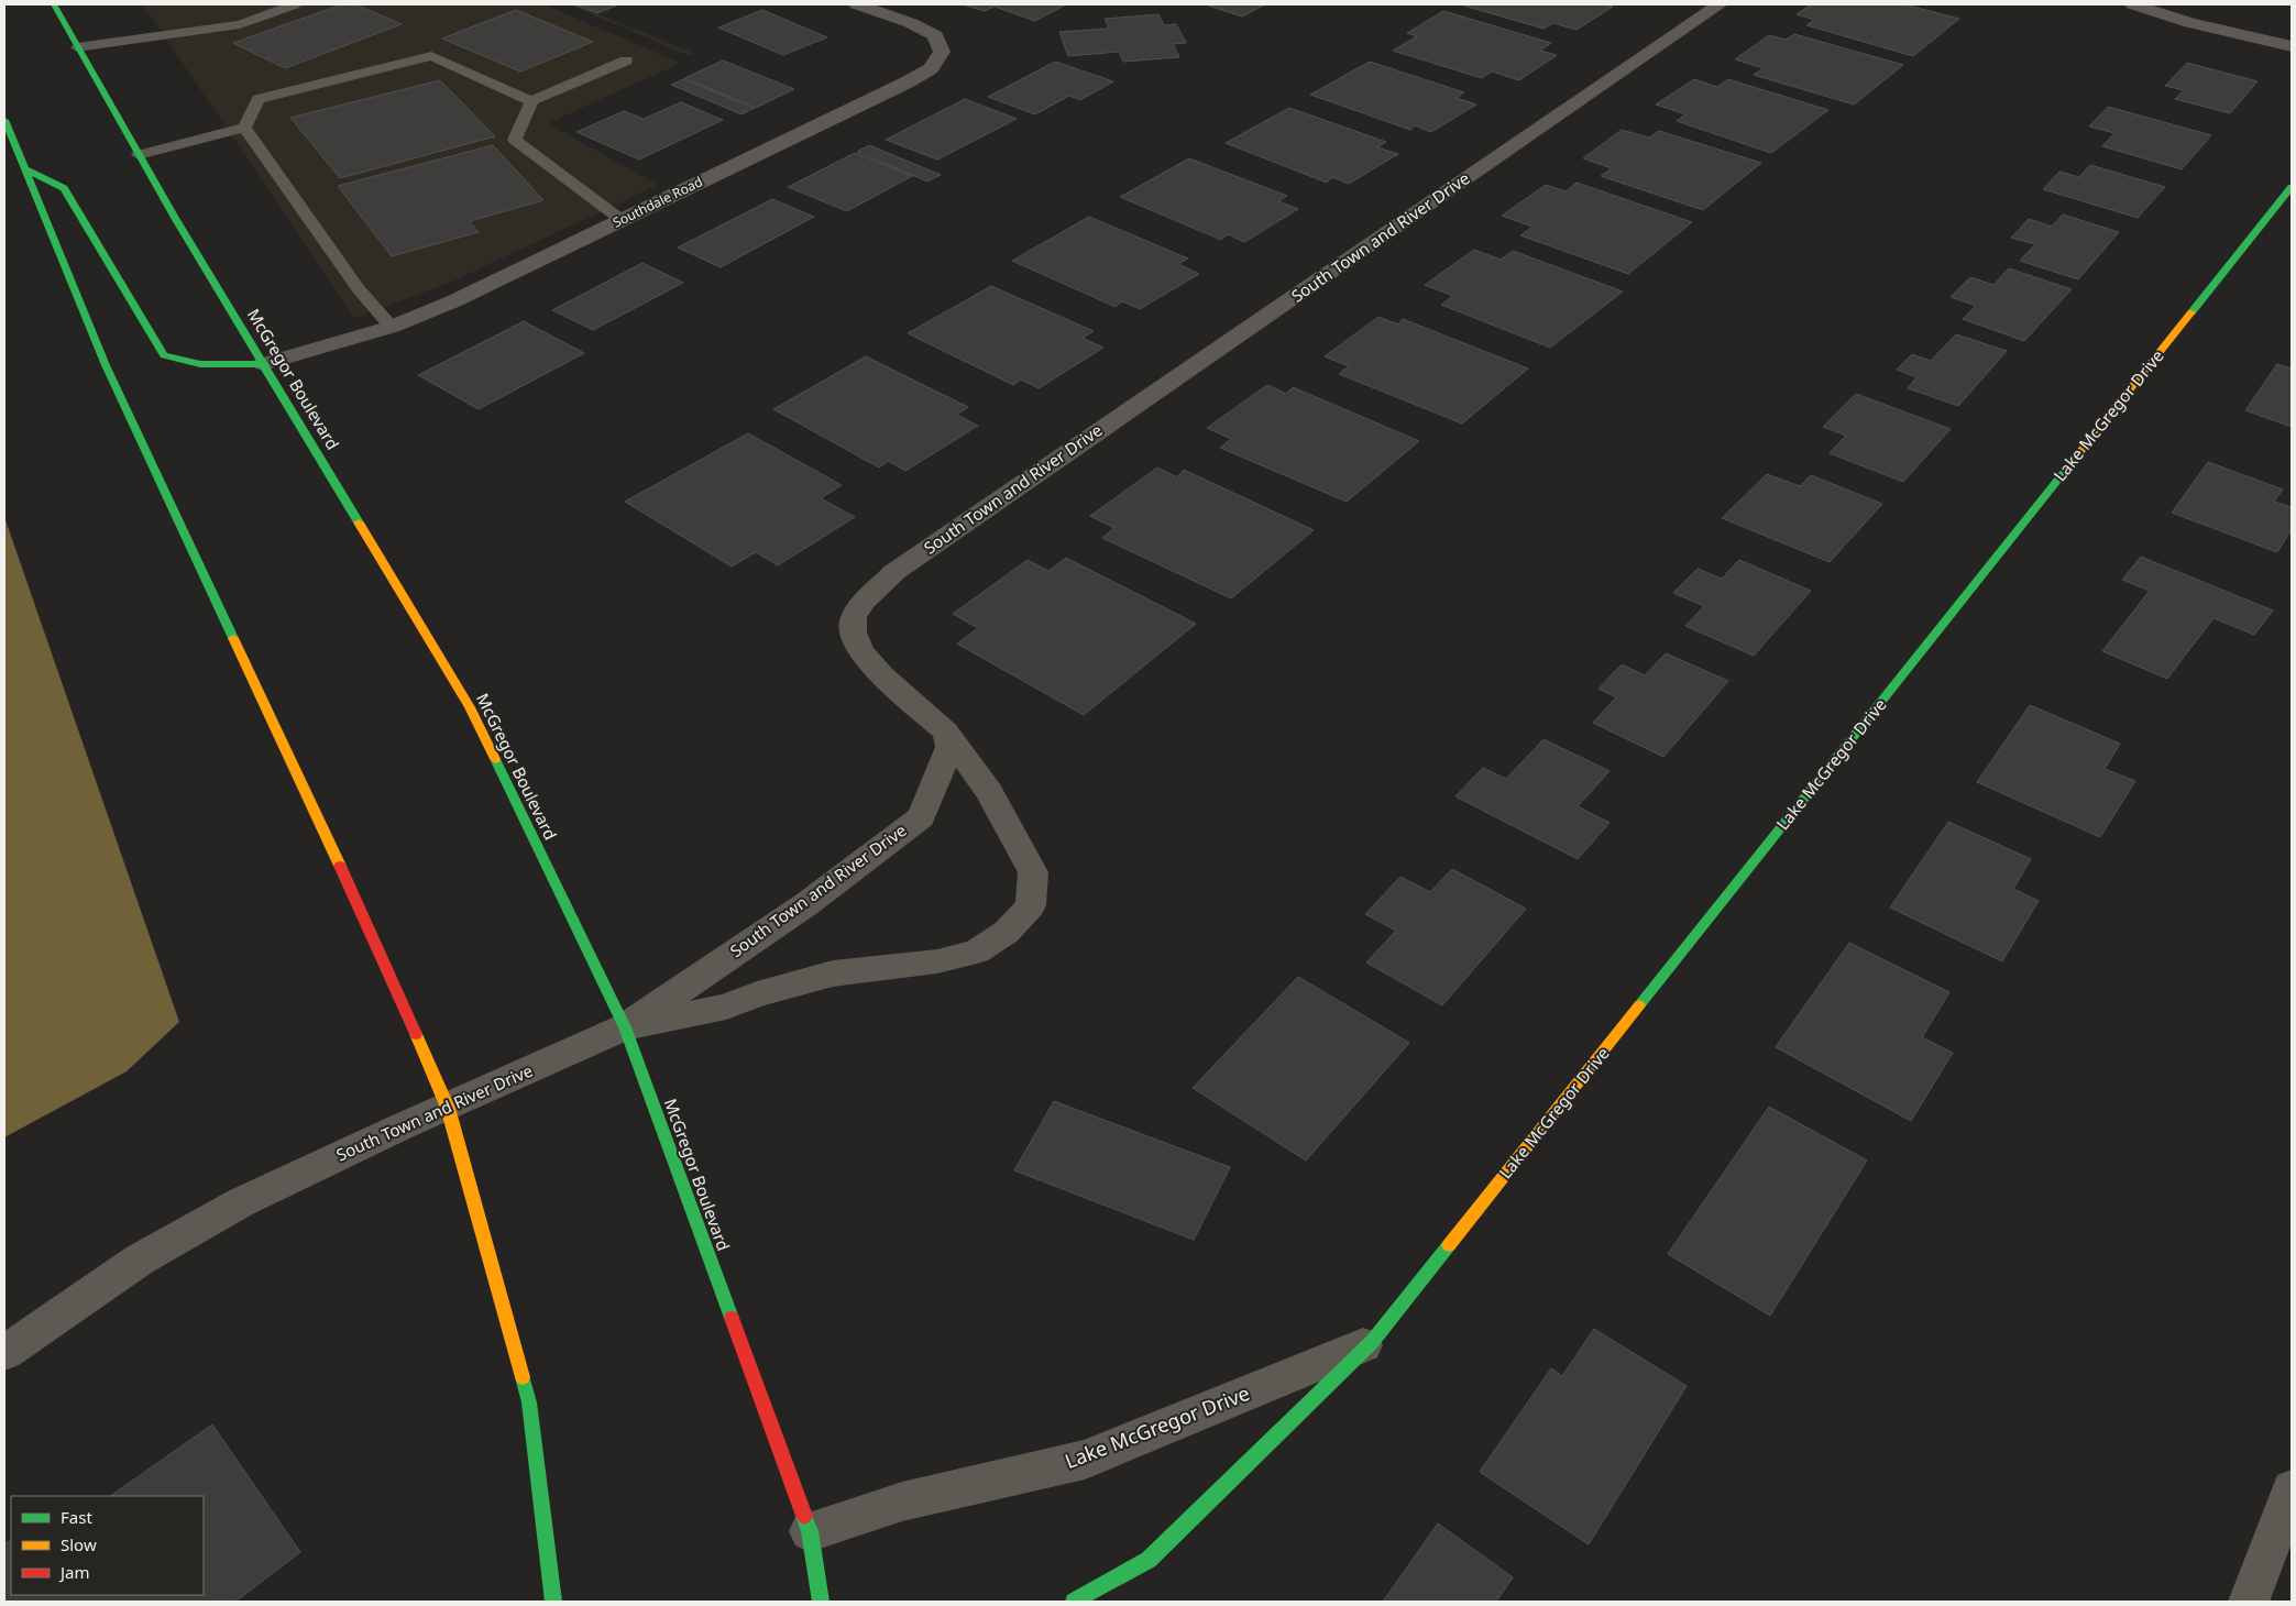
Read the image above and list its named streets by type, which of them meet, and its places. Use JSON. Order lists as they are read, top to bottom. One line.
{"streets":{"main road":["McGregor Boulevard","Lake McGregor Drive"],"street":["Southdale Road","South Town and River Drive"]},"crossings":[["Southdale Road","McGregor Boulevard"],["South Town and River Drive","McGregor Boulevard"],["McGregor Boulevard","Lake McGregor Drive"]],"legend":["Fast","Slow","Jam"]}
